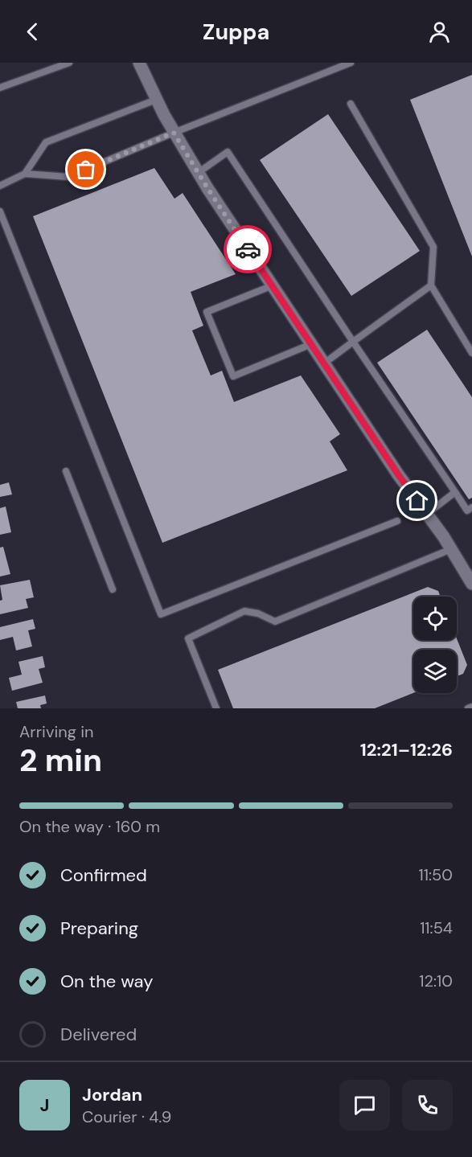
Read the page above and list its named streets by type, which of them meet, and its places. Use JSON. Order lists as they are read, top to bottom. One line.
{"page":{"header":"Zuppa","heading":["2 min","Arriving in","12:21–12:26"],"panel":["Jordan","Courier · 4.9"],"bar":"On the way · 160 m","list":[["Confirmed","11:50"],["Preparing","11:54"],["On the way","12:10"],"Delivered"],"round":"J"}}
